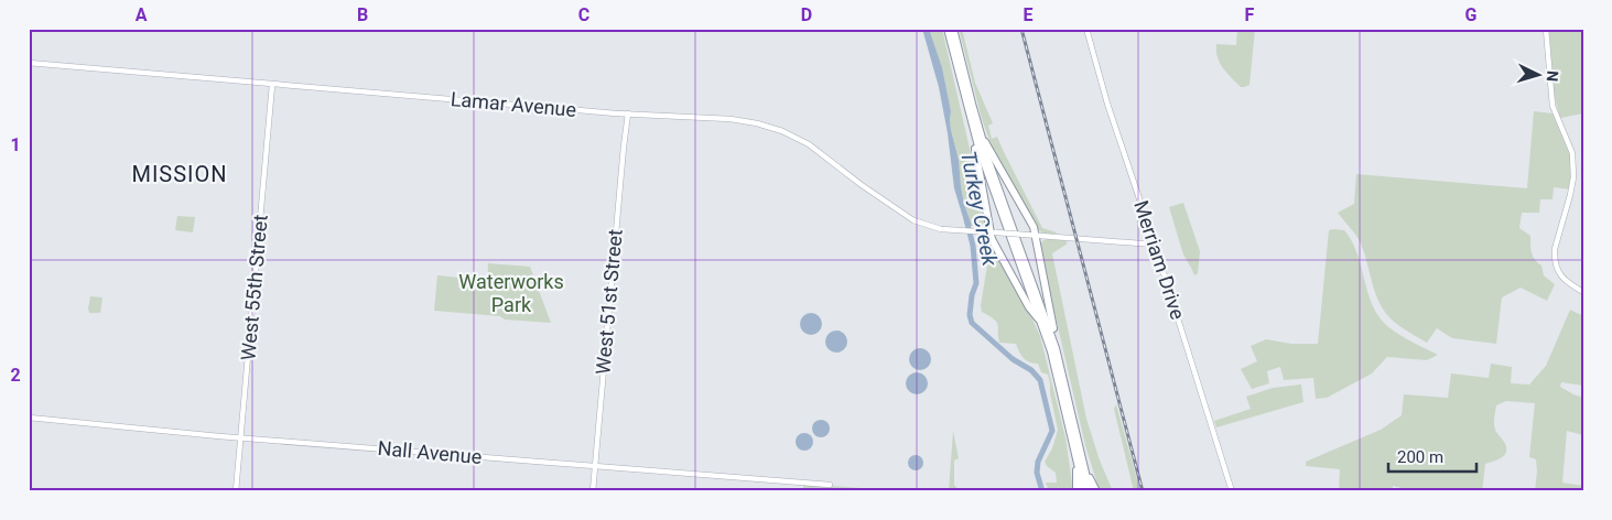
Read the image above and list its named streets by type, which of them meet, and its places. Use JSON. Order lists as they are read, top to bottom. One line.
{"streets":{"street":["Lamar Avenue","Merriam Drive","West 55th Street","West 51st Street","Nall Avenue"]},"crossings":[["Lamar Avenue","Merriam Drive"],["Lamar Avenue","West 55th Street"],["Lamar Avenue","West 51st Street"],["West 55th Street","Nall Avenue"],["West 51st Street","Nall Avenue"]],"districts":["MISSION"],"water":["Turkey Creek"],"parks":["Waterworks Park"],"scale_bar":"200 m","north":"right","grid":{"columns":["A","B","C","D","E","F","G"],"rows":["1","2"]}}
